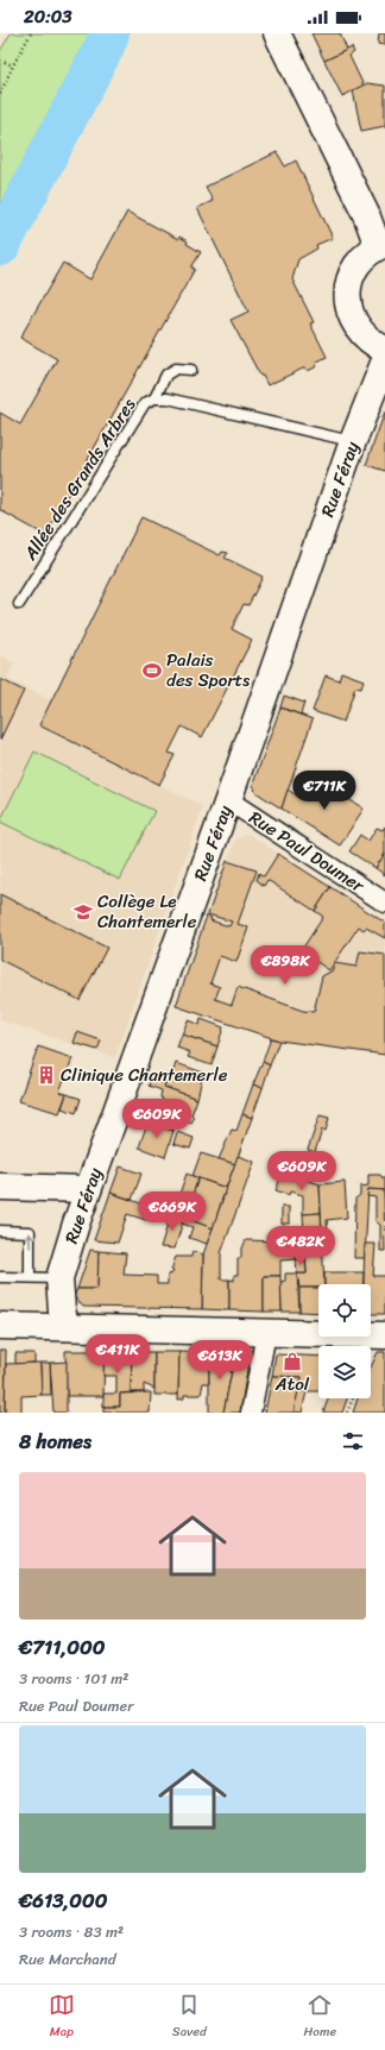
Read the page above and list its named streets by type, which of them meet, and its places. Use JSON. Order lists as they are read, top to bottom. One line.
{"streets":{"main road":["Rue Féray"],"street":["Rue Paul Doumer"],"lane":["Allée des Grands Arbres"]},"crossings":[["Allée des Grands Arbres","Rue Féray"],["Rue Féray","Rue Paul Doumer"]],"places":{"sports":["Palais des Sports"],"school or university":["Collège Le Chantemerle"],"building":["Clinique Chantemerle"],"shop":["Atol"]},"page":{"status":"20:03","price":["€711K","€898K","€609K","€609K","€669K","€482K","€411K","€613K"],"heading":"8 homes","list":[{"name":"€711,000","note":"3 rooms · 101 m² · Rue Paul Doumer"},{"name":"€613,000","note":"3 rooms · 83 m² · Rue Marchand"}],"tabs":["Map","Saved","Home"]}}
